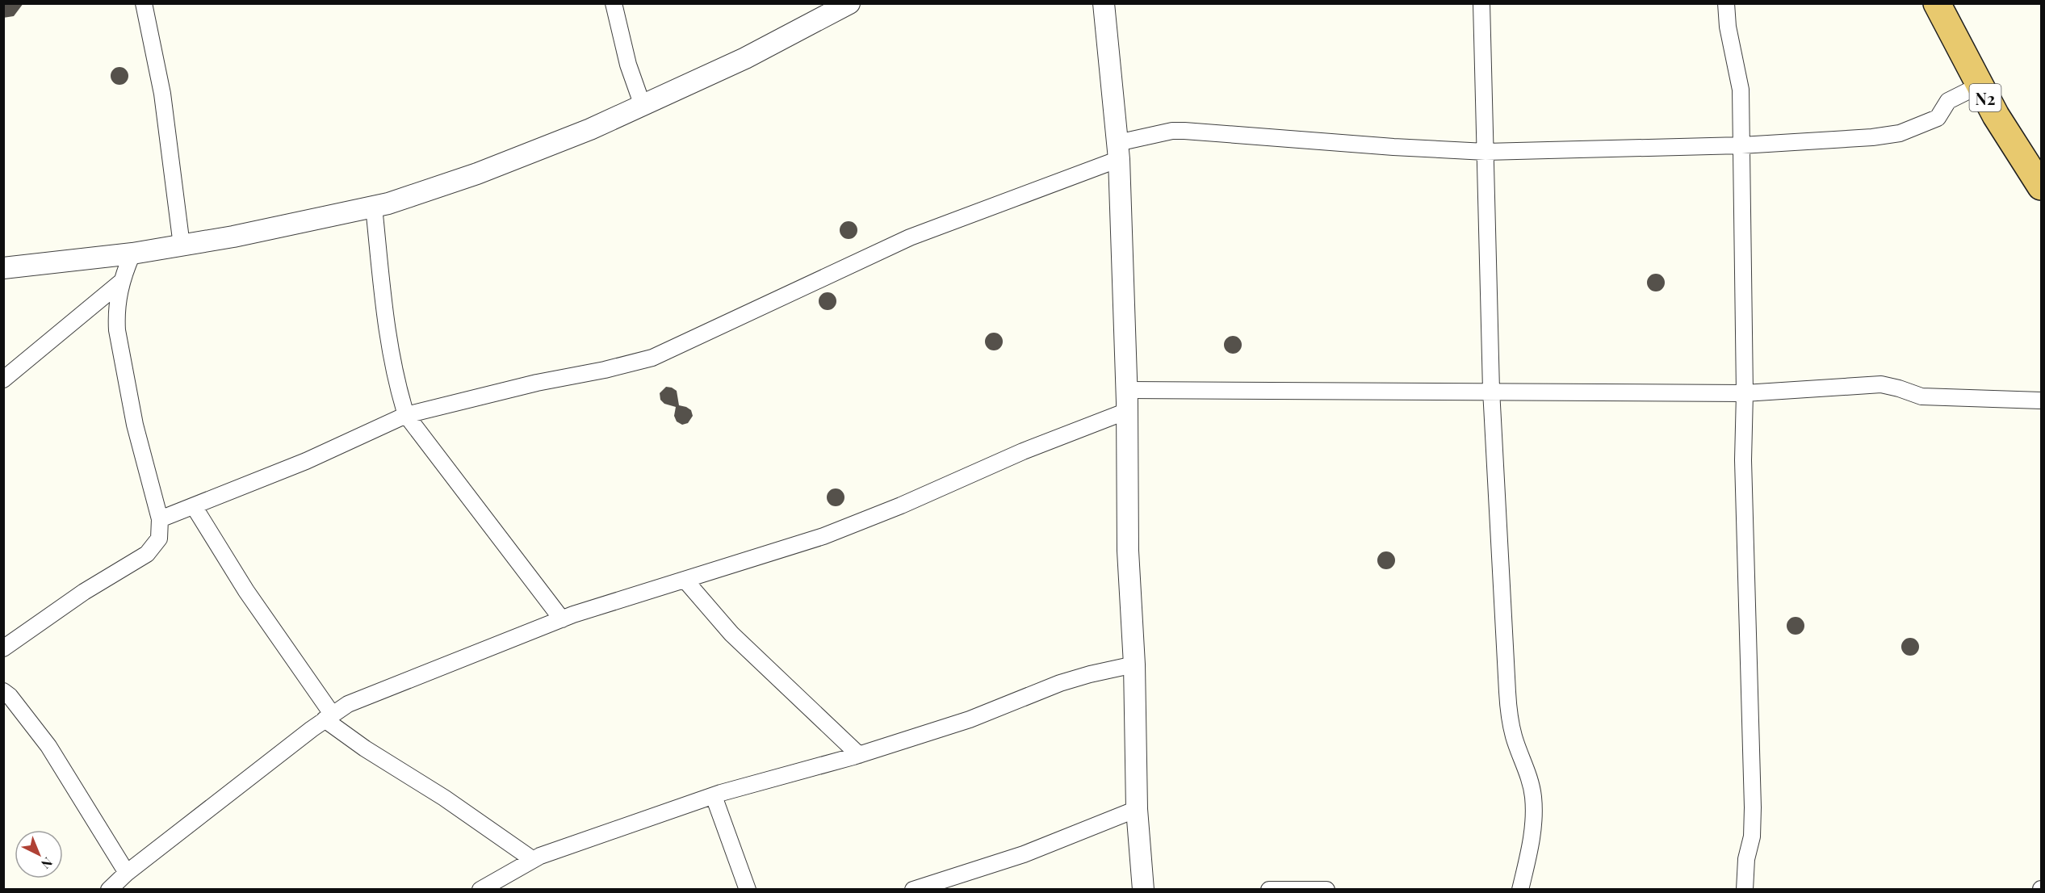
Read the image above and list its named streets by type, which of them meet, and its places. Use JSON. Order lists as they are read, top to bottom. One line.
{"streets":{"highway":["N2"]},"north":"bottom right"}
